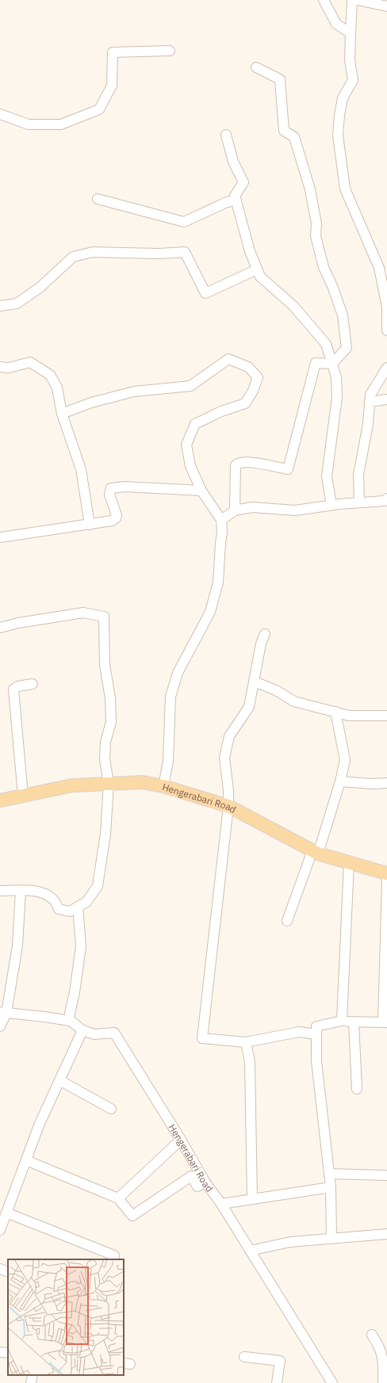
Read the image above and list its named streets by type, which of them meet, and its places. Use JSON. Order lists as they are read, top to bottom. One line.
{"streets":{"main road":["Hengerabari Road"]}}
